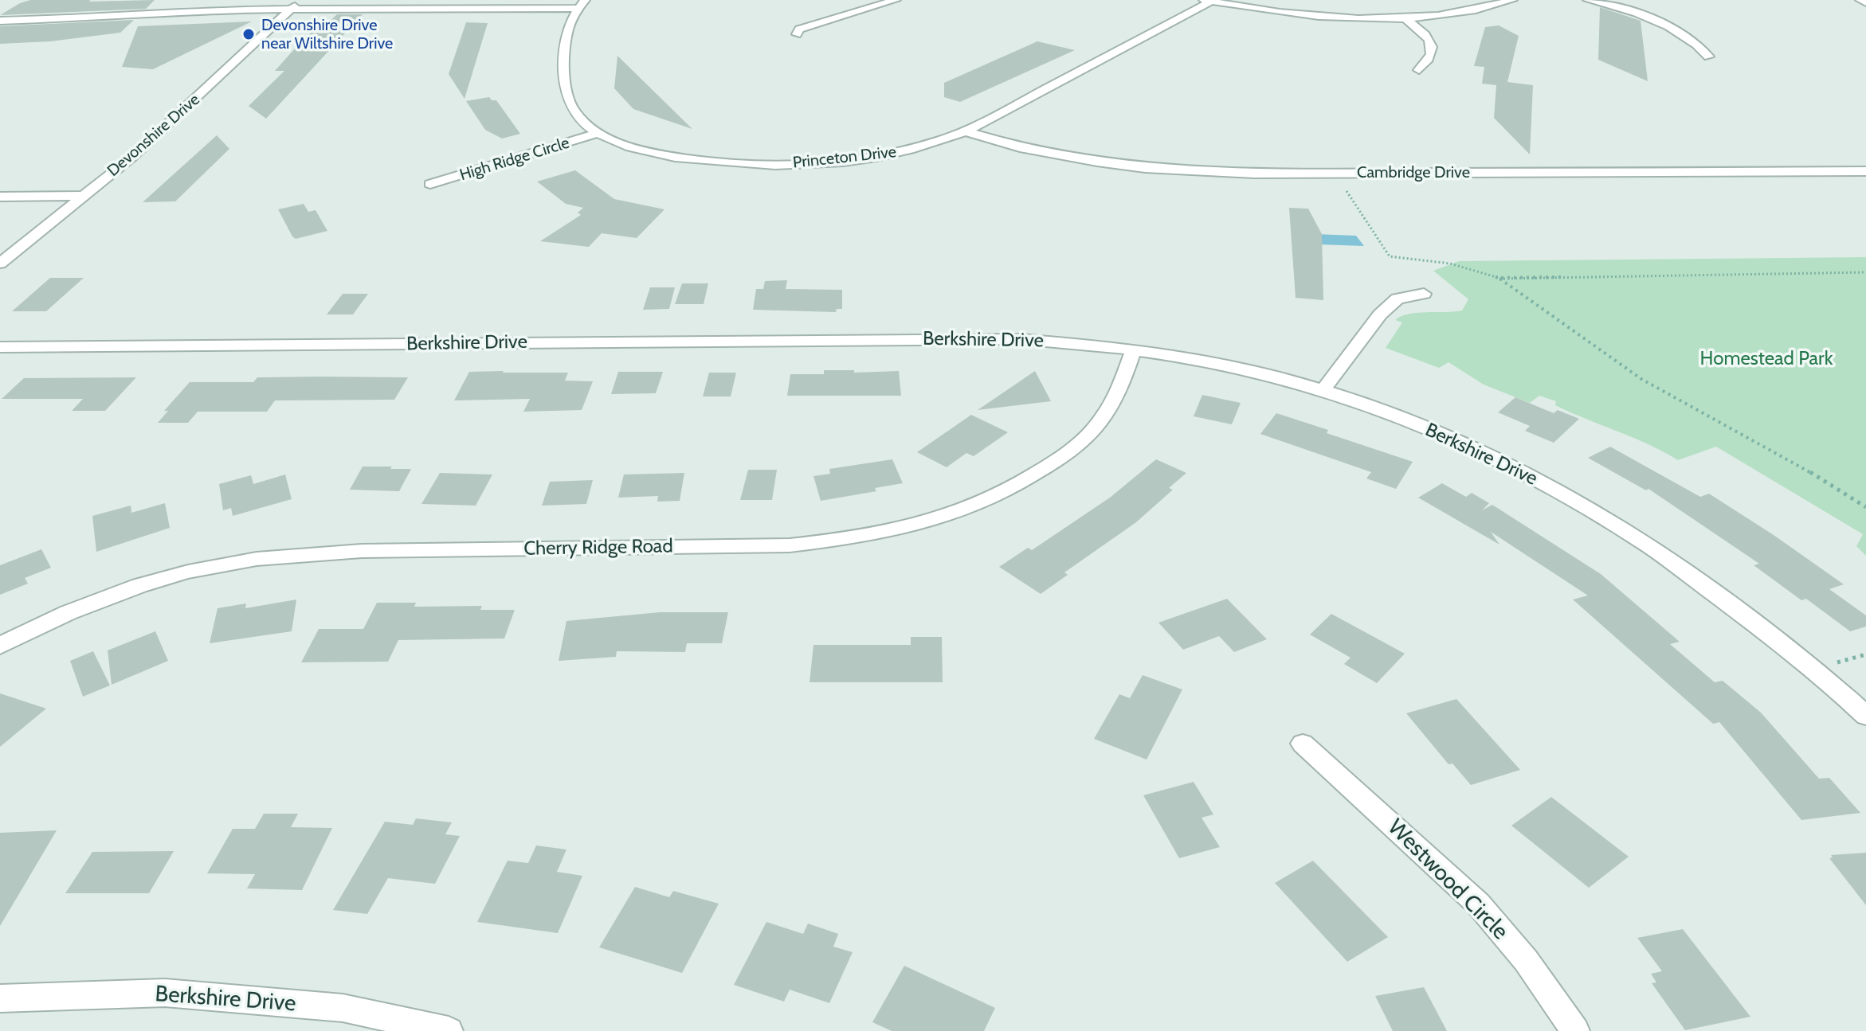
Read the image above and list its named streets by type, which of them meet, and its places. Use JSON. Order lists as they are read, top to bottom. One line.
{"streets":{"street":["Devonshire Drive","Princeton Drive","High Ridge Circle","Cambridge Drive","Berkshire Drive","Cherry Ridge Road","Westwood Circle"]},"crossings":[["Princeton Drive","High Ridge Circle"],["Princeton Drive","Cambridge Drive"],["Berkshire Drive","Cherry Ridge Road"]],"parks":["Homestead Park"],"places":["Devonshire Drive near Wiltshire Drive"]}
